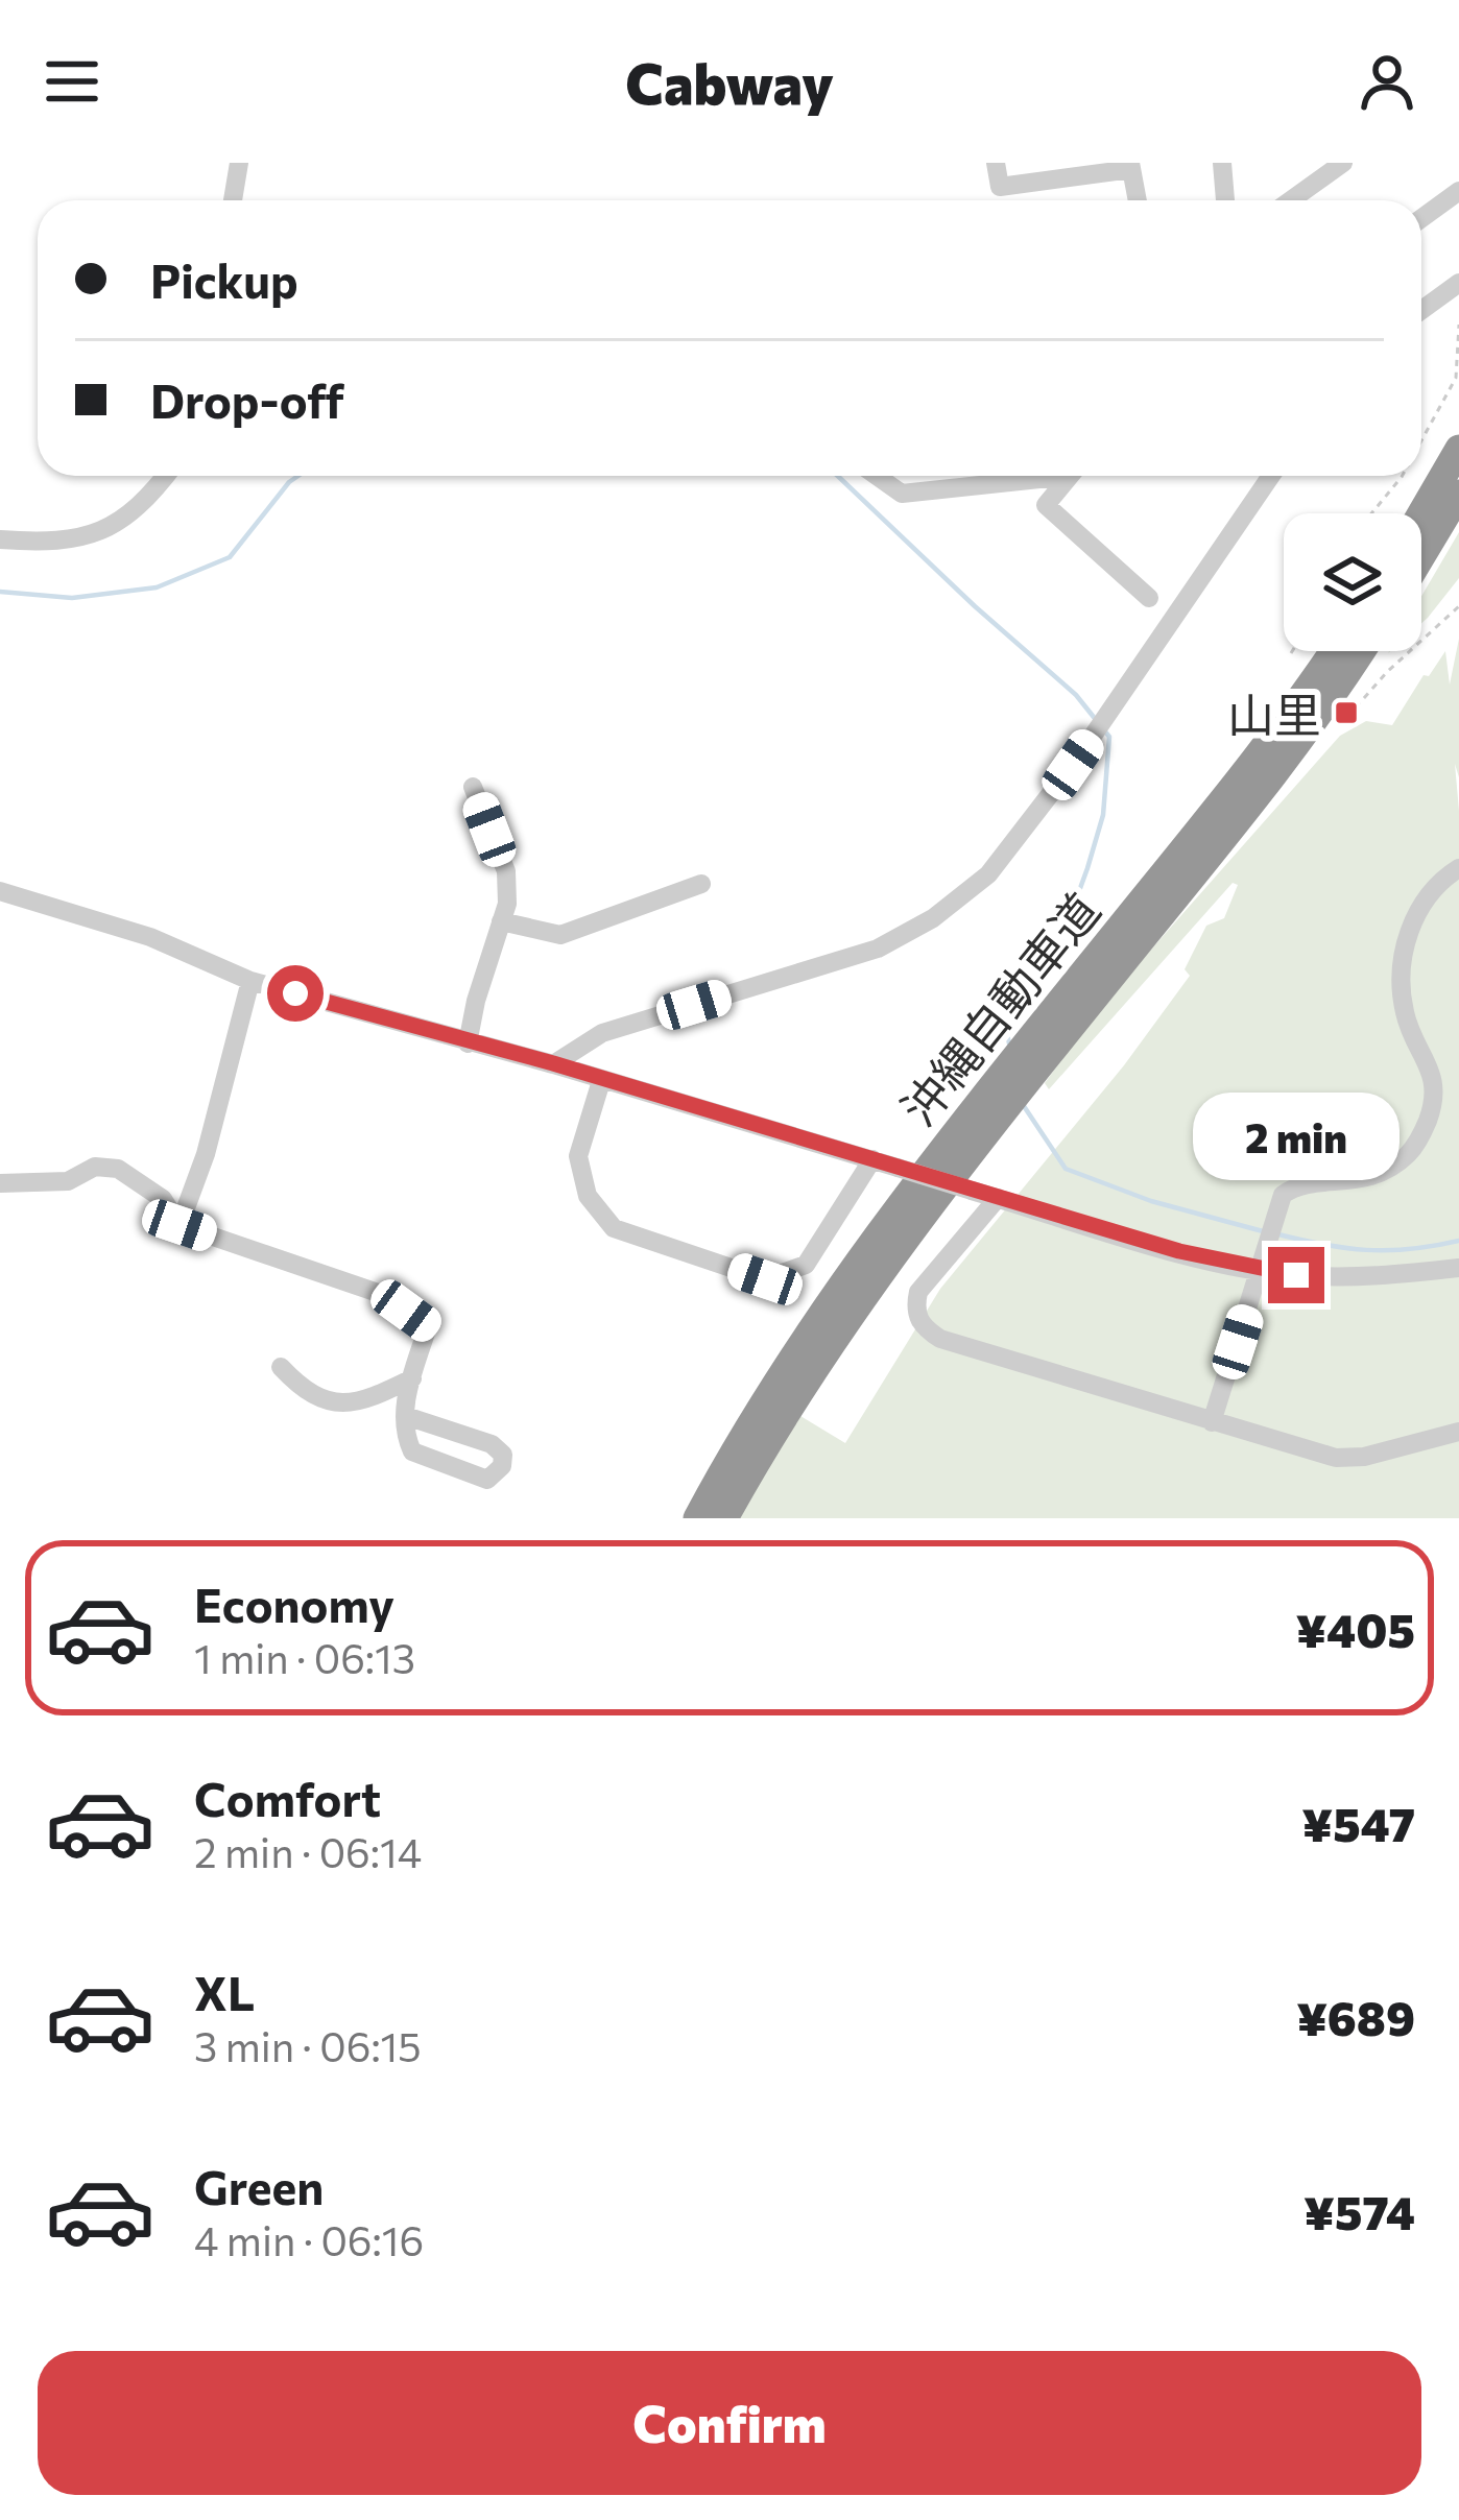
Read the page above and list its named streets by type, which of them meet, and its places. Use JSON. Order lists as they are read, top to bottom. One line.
{"streets":{"highway":["沖縄自動車道"]},"places":{"transit":["山里"]},"page":{"header":"Cabway","banner":["Pickup","Drop-off"],"bubble":"2 min","list":[{"name":"Economy","note":"1 min · 06:13","value":"¥405"},{"name":"Comfort","note":"2 min · 06:14","value":"¥547"},{"name":"XL","note":"3 min · 06:15","value":"¥689"},{"name":"Green","note":"4 min · 06:16","value":"¥574"}],"buttons":"Confirm"}}
